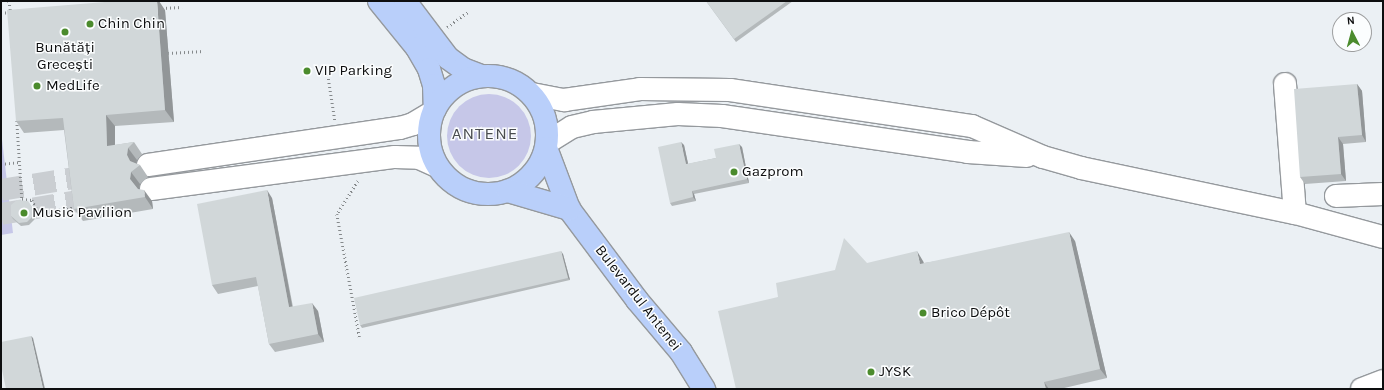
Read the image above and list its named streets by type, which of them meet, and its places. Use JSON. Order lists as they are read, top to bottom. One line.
{"streets":{"main road":["Bulevardul Antenei"]},"districts":["ANTENE"],"places":["Chin Chin","Bunătăți Grecești","VIP Parking","MedLife","Gazprom","Music Pavilion","Brico Dépôt","JYSK"],"north":"top"}
